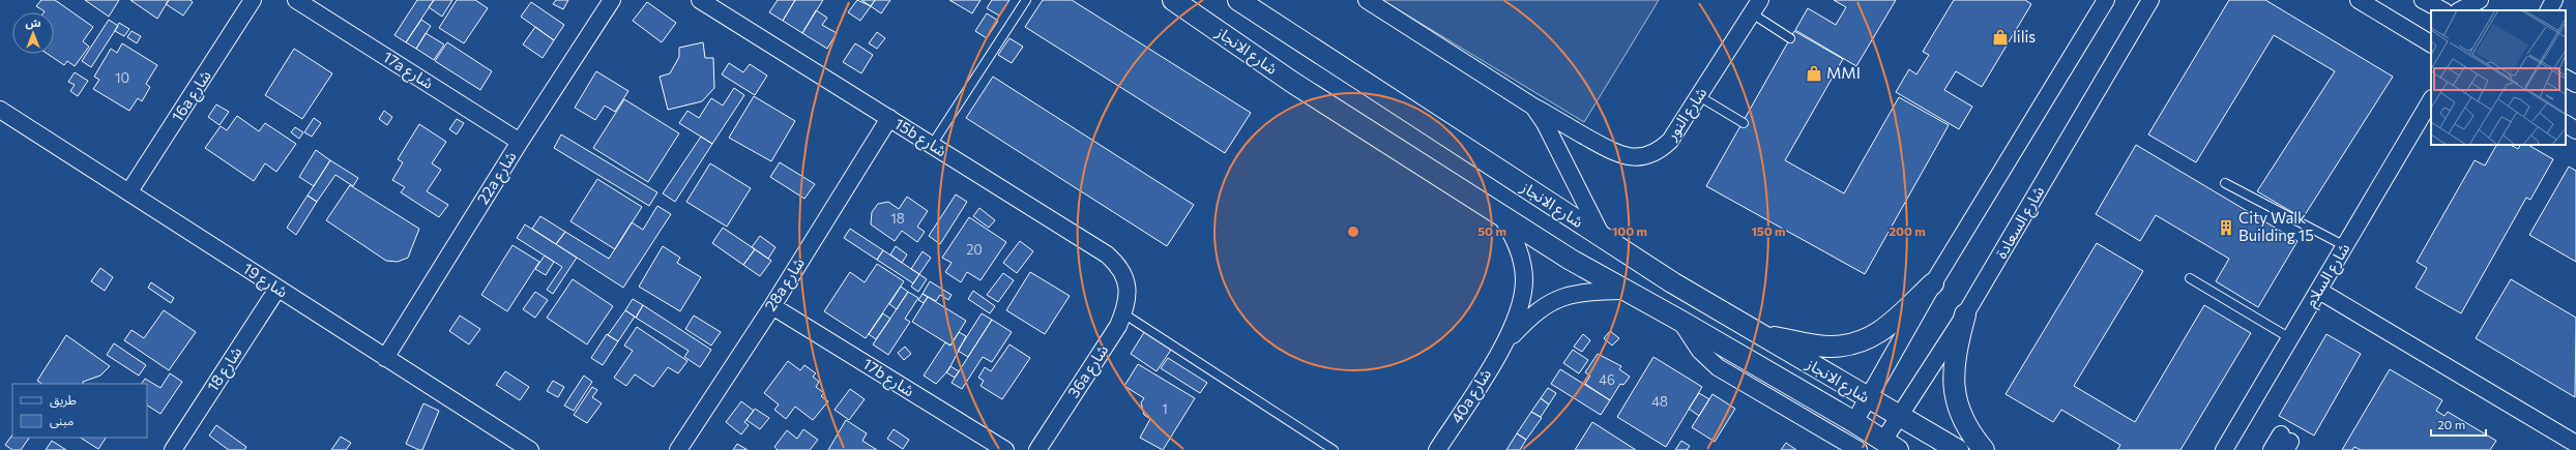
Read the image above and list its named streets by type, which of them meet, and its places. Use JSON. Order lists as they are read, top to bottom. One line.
{"streets":{"street":["شارع الانجاز","17a شارع","16a شارع","شارع النور","15b شارع","22a شارع","شارع السعادة","شارع السلام","شارع 19","28a شارع","شارع 18","36a شارع","17b شارع","40a شارع"]},"crossings":[["شارع الانجاز","شارع السعادة"],["شارع الانجاز","40a شارع"],["17a شارع","22a شارع"],["16a شارع","شارع 19"],["15b شارع","28a شارع"],["15b شارع","36a شارع"],["22a شارع","شارع 19"],["شارع 19","شارع 18"],["28a شارع","17b شارع"]],"places":{"shop":["lilis","MMI"],"building":["City Walk Building 15"]},"house_numbers":["10","18","20","46","48","1"],"legend":["طريق","مبنى"],"scale_bar":"20 m","north":"top","rings":["50 m","100 m","150 m","200 m"]}
